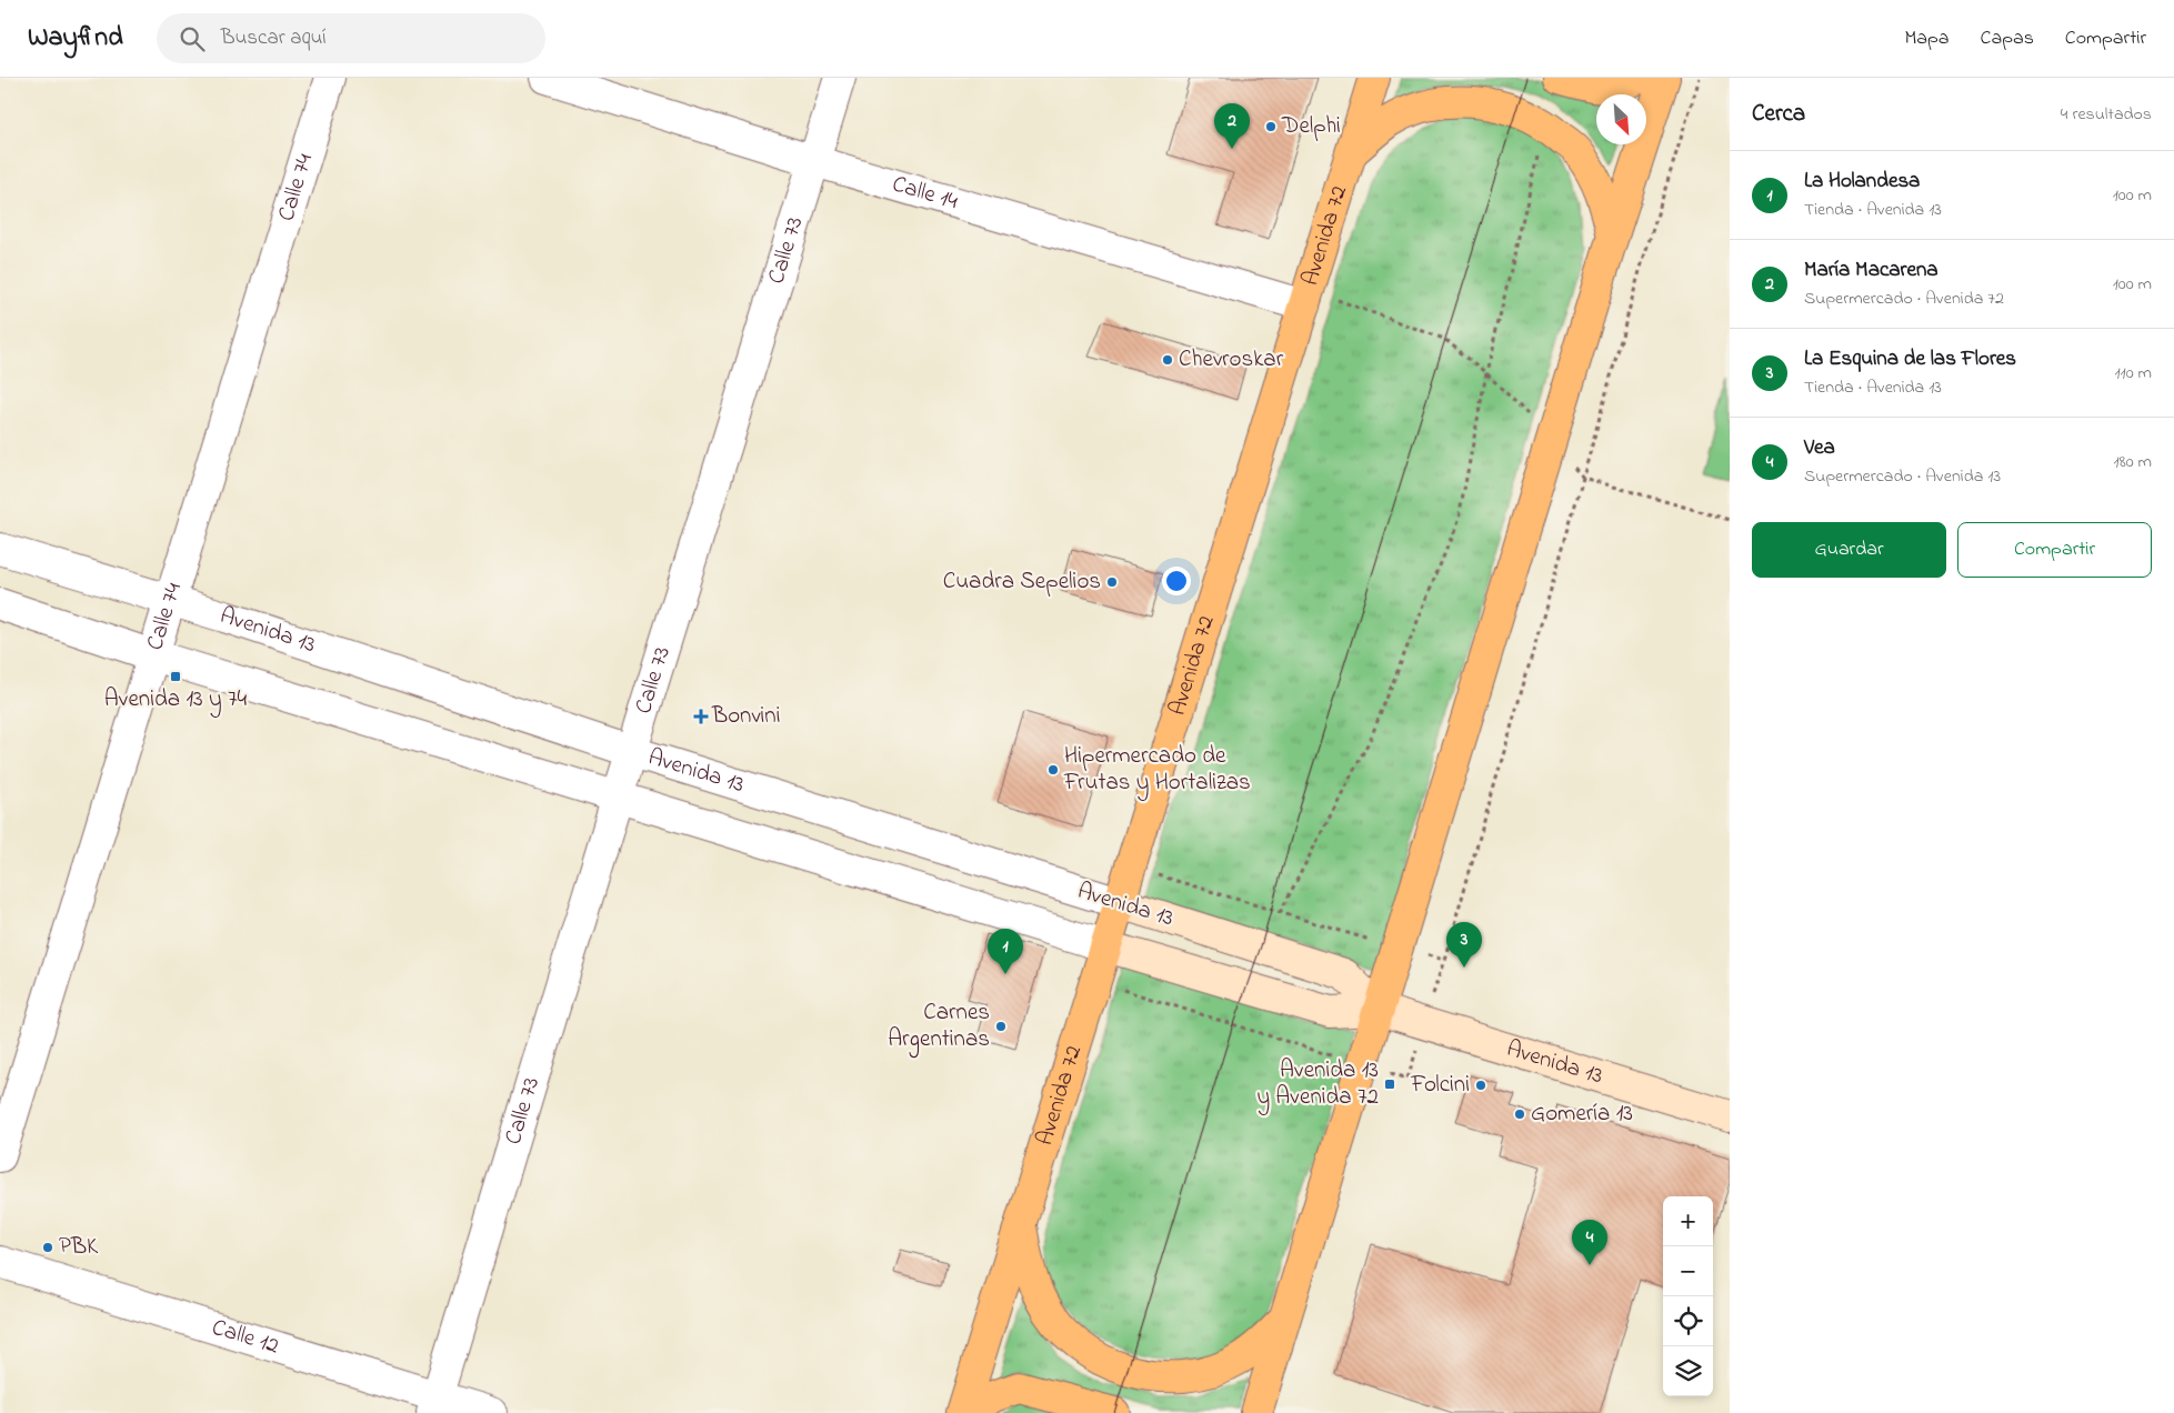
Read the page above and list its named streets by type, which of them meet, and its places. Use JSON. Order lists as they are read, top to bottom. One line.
{"streets":{"highway":["Avenida 72"],"main road":["Avenida 13"],"street":["Calle 74","Calle 14","Calle 73","Calle 12"]},"crossings":[["Calle 74","Avenida 13"],["Calle 14","Avenida 72"],["Calle 14","Calle 73"],["Avenida 72","Avenida 13"],["Calle 73","Avenida 13"],["Calle 73","Calle 12"]],"places":{"other":["Delphi","Chevroskar","Cuadra Sepelios","Hipermercado de Frutas y Hortalizas","Carnes Argentinas","Folcini","Gomería 13","PBK"],"transit":["Avenida 13 y 74","Avenida 13 y Avenida 72"],"health":["Bonvini"]},"north":"bottom right","page":{"header":"Wayfind","search":"Buscar aquí","nav":["Mapa","Capas","Compartir"],"heading":["Cerca","4 resultados"],"pins":["2","3","1","4"],"list":[{"mark":"1","name":"La Holandesa","note":"Tienda · Avenida 13","value":"100 m"},{"mark":"2","name":"María Macarena","note":"Supermercado · Avenida 72","value":"100 m"},{"mark":"3","name":"La Esquina de las Flores","note":"Tienda · Avenida 13","value":"110 m"},{"mark":"4","name":"Vea","note":"Supermercado · Avenida 13","value":"180 m"}],"buttons":["Guardar","Compartir"],"map_buttons":["+","−"]}}
